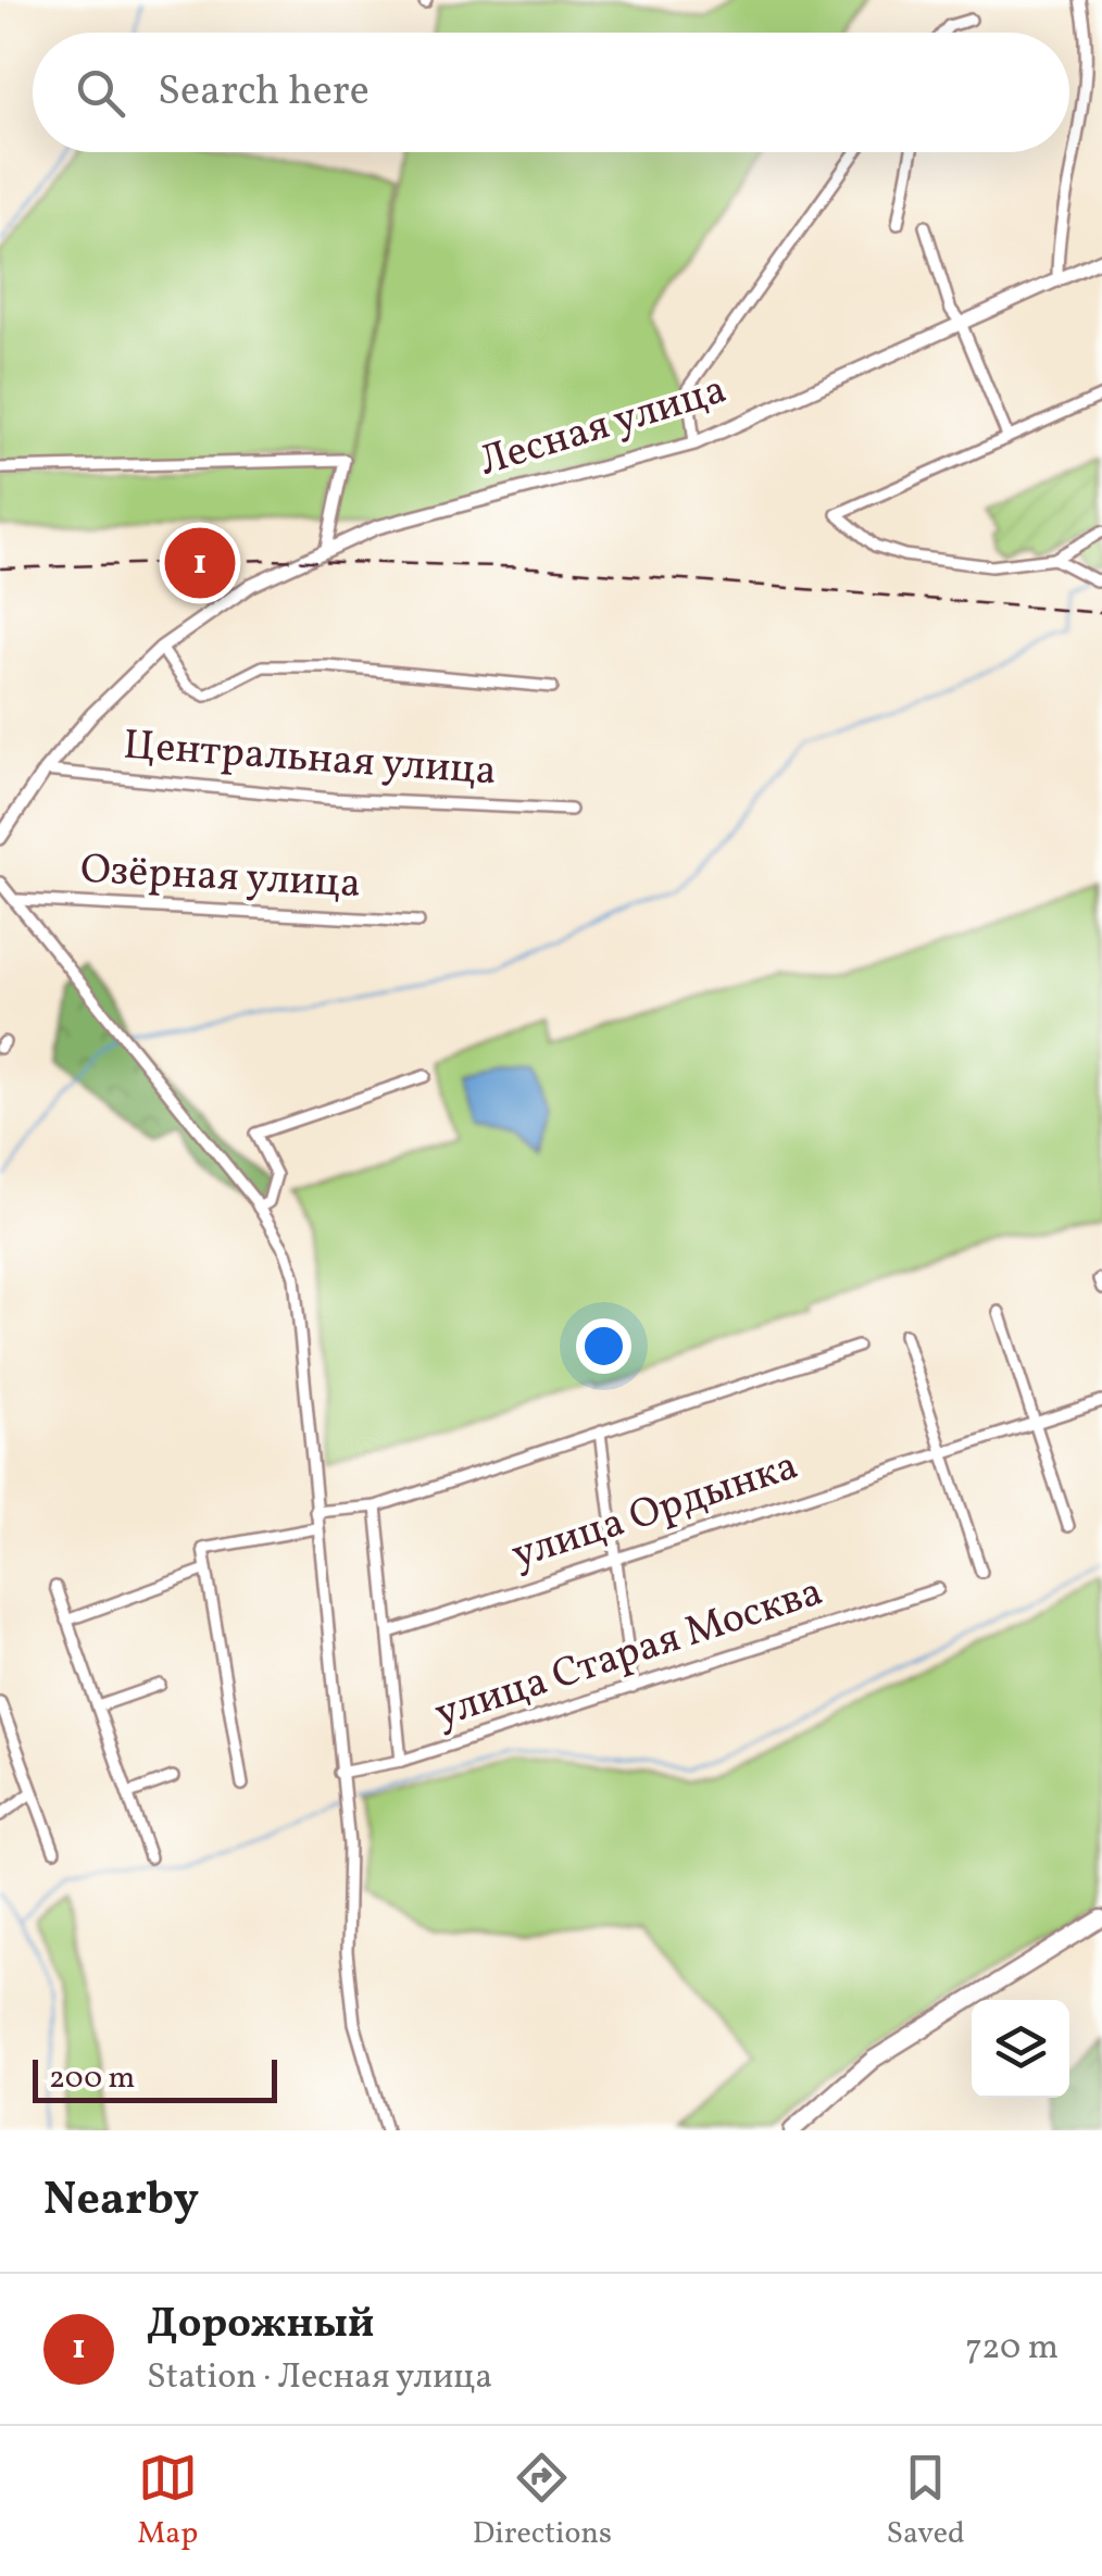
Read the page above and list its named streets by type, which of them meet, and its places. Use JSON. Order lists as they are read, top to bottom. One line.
{"streets":{"street":["Лесная улица","Центральная улица","Озёрная улица","улица Ордынка","улица Старая Москва"]},"crossings":[["Лесная улица","Центральная улица"]],"scale_bar":"200 m","page":{"search":"Search here","pins":"1","scale":"200 m","heading":"Nearby","list":[{"mark":"1","name":"Дорожный","note":"Station · Лесная улица","value":"720 m"}],"nav":["Map","Directions","Saved"]}}
